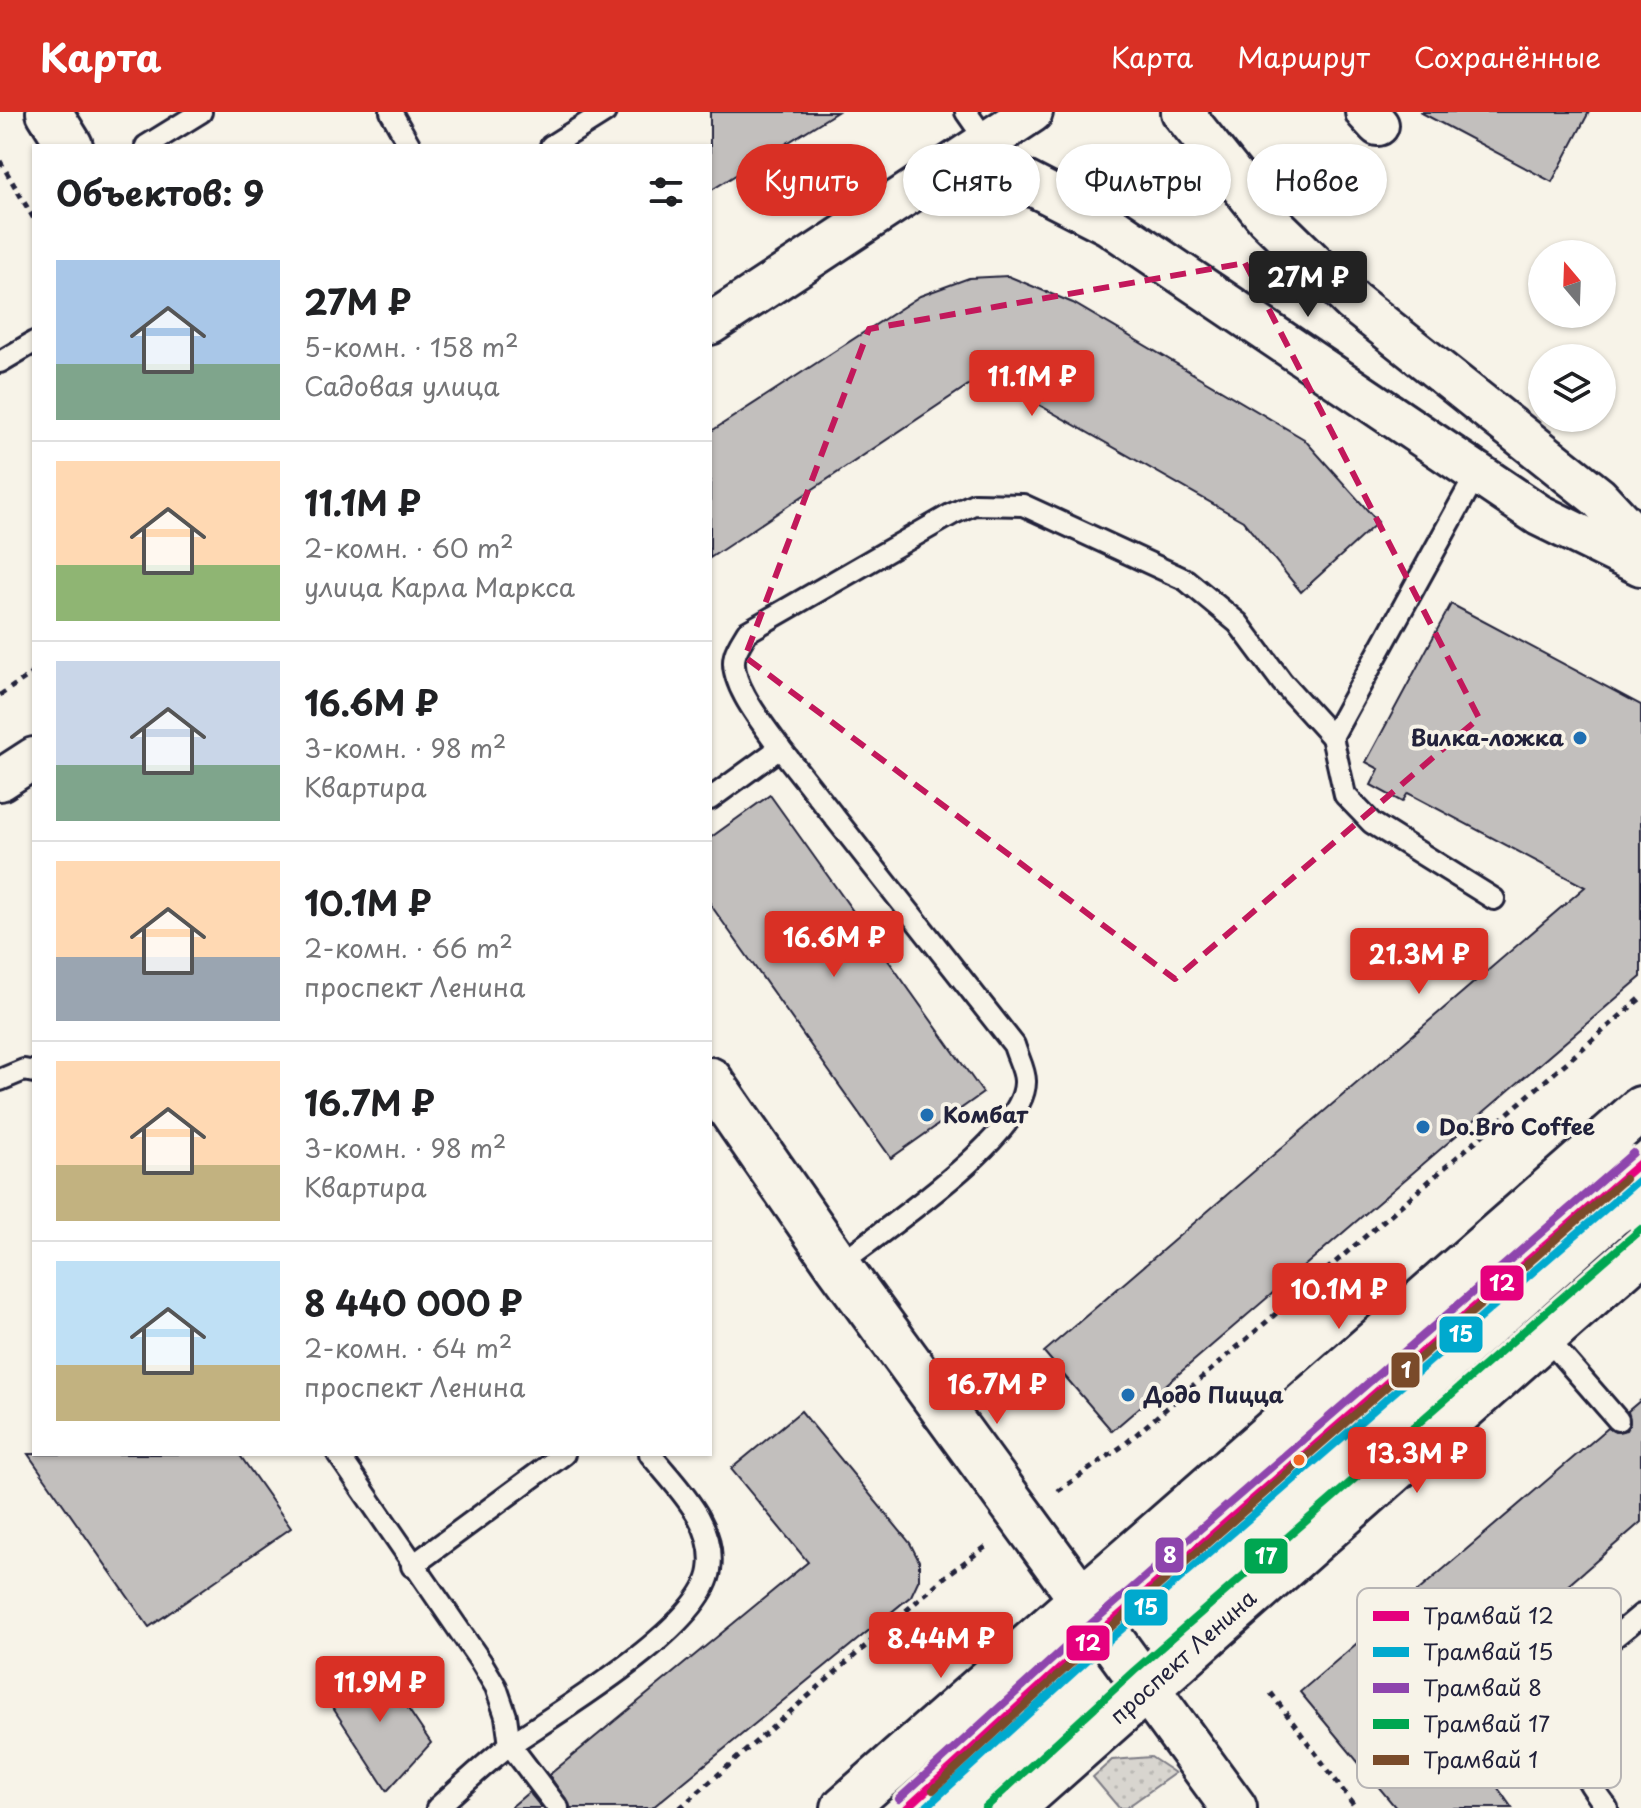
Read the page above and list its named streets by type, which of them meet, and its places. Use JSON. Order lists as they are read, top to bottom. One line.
{"streets":{"main road":["проспект Ленина"]},"places":["Вилка-ложка","Комбат","Do.Bro Coffee","Додо Пицца"],"lines":["tram line 8","tram line 12","tram line 15","tram line 1","tram line 17"],"legend":["Трамвай 12","Трамвай 15","Трамвай 8","Трамвай 17","Трамвай 1"],"north":"top","page":{"header":"Карта","nav":["Карта","Маршрут","Сохранённые"],"chip":["Купить","Снять","Фильтры","Новое"],"heading":"Объектов: 9","list":[{"name":"27M ₽","note":"5-комн. · 158 m² · Садовая улица"},{"name":"11.1M ₽","note":"2-комн. · 60 m² · улица Карла Маркса"},{"name":"16.6M ₽","note":"3-комн. · 98 m² · Квартира"},{"name":"10.1M ₽","note":"2-комн. · 66 m² · проспект Ленина"},{"name":"16.7M ₽","note":"3-комн. · 98 m² · Квартира"},{"name":"8 440 000 ₽","note":"2-комн. · 64 m² · проспект Ленина"}],"price":["27M ₽","11.1M ₽","16.6M ₽","21.3M ₽","10.1M ₽","16.7M ₽","13.3M ₽","8.44M ₽","11.9M ₽"]}}
